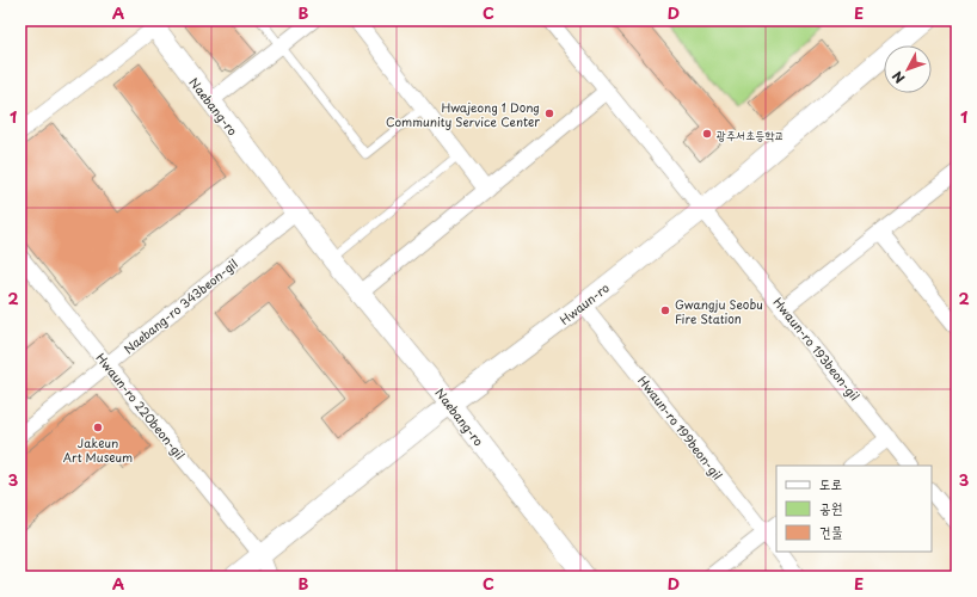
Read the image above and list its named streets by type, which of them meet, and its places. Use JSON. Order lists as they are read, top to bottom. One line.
{"streets":{"street":["Naebang-ro","Hwaun-ro","Naebang-ro 343beon-gil","Hwaun-ro 193beon-gil","Hwaun-ro 220beon-gil","Hwaun-ro 199beon-gil"]},"crossings":[["Naebang-ro","Hwaun-ro"],["Naebang-ro","Naebang-ro 343beon-gil"],["Hwaun-ro","Hwaun-ro 193beon-gil"],["Hwaun-ro","Hwaun-ro 220beon-gil"],["Hwaun-ro","Hwaun-ro 199beon-gil"],["Naebang-ro 343beon-gil","Hwaun-ro 220beon-gil"]],"places":["Hwajeong 1 Dong Community Service Center","광주서초등학교","Gwangju Seobu Fire Station","Jakeun Art Museum"],"legend":["도로","공원","건물"],"north":"bottom left","grid":{"columns":["A","B","C","D","E"],"rows":["1","2","3"]}}
